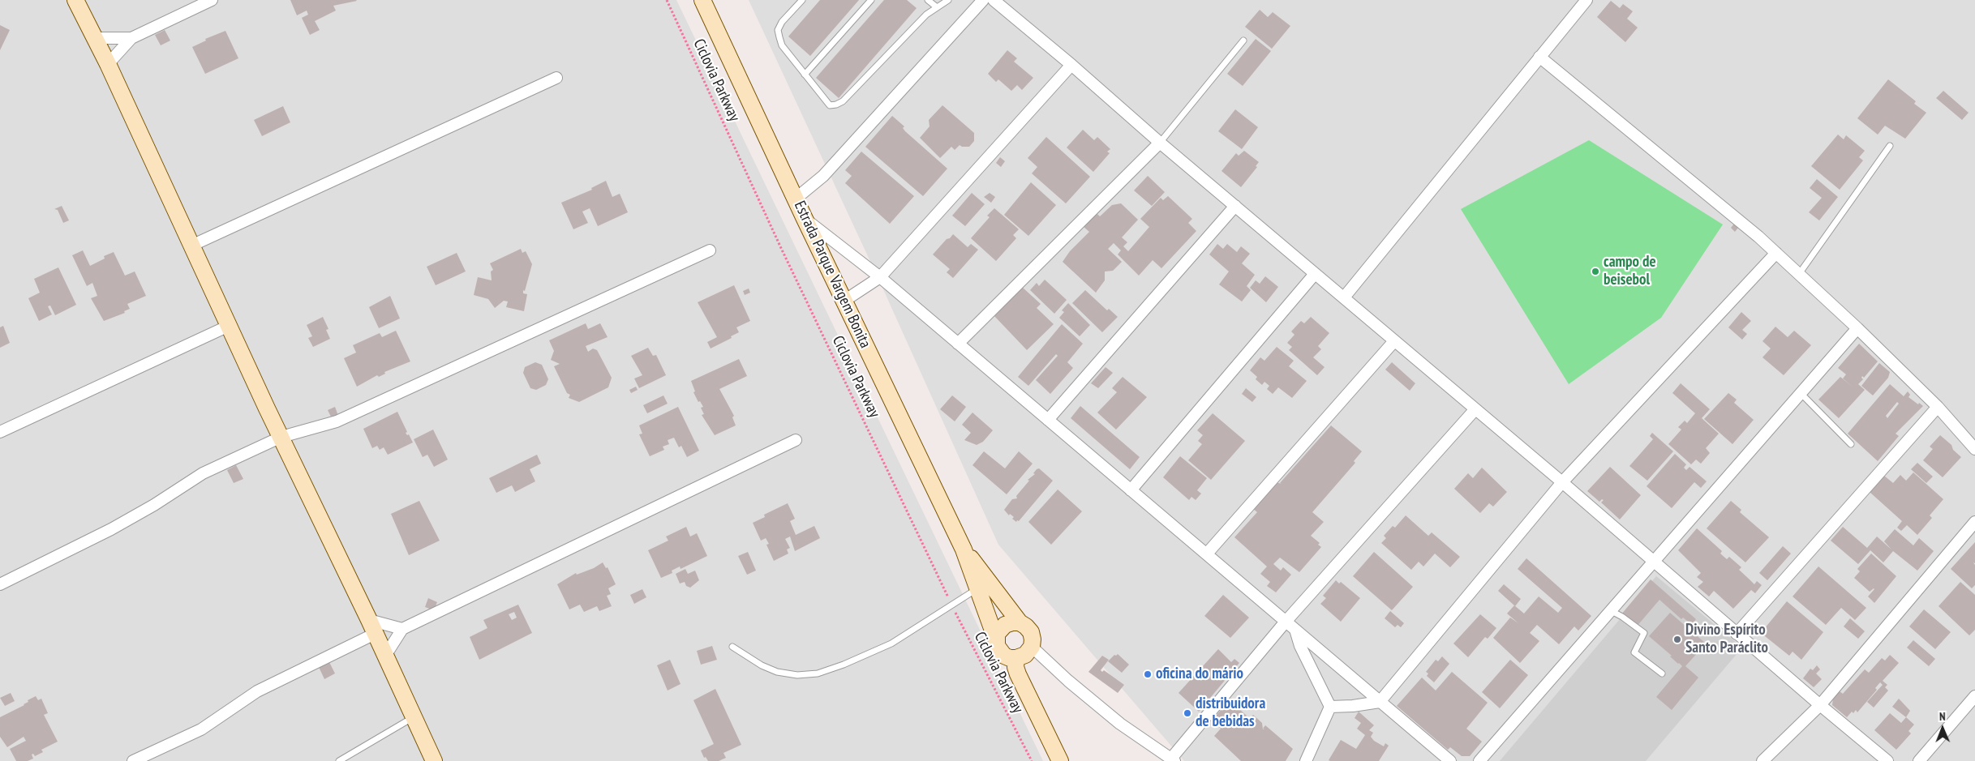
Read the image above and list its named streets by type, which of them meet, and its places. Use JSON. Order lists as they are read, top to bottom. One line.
{"streets":{"street":["Estrada Parque Vargem Bonita"],"path":["Ciclovia Parkway"]},"places":["campo de beisebol","Divino Espírito Santo Paráclito","oficina do mário","distribuidora de bebidas"],"north":"top"}
